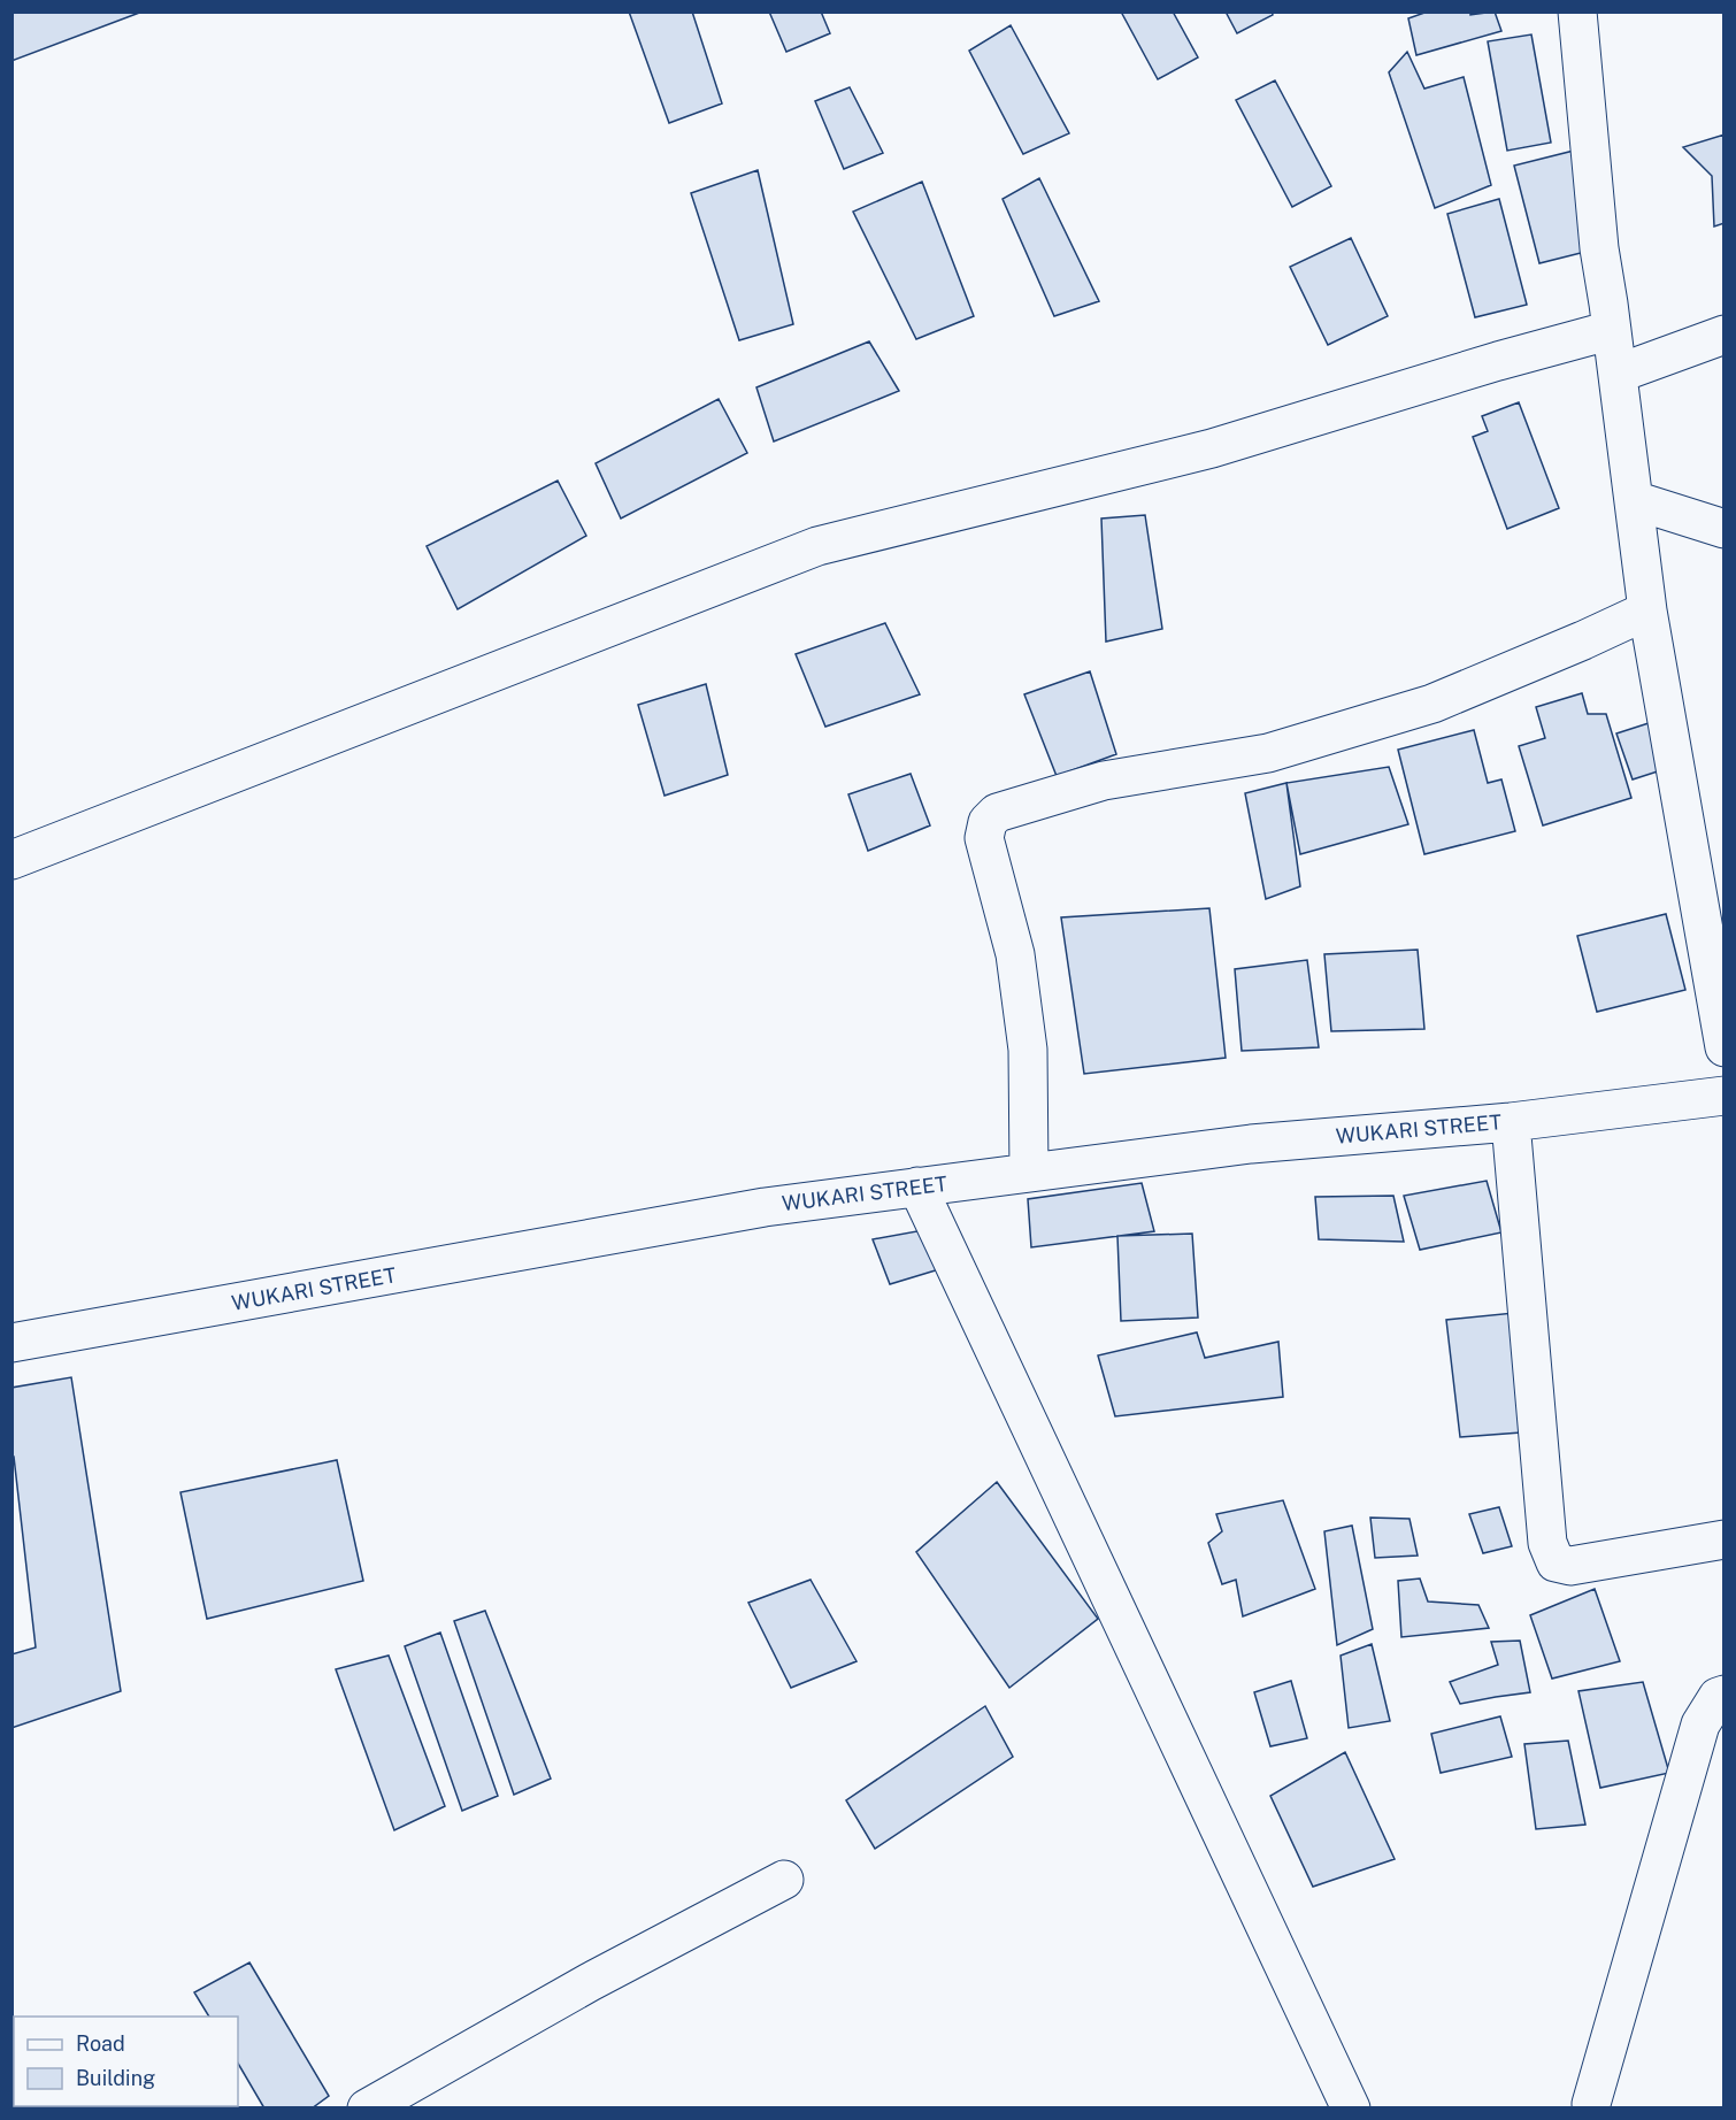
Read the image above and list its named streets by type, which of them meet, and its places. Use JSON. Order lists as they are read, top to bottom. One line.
{"streets":{"street":["WUKARI STREET"]},"legend":["Road","Building"]}
